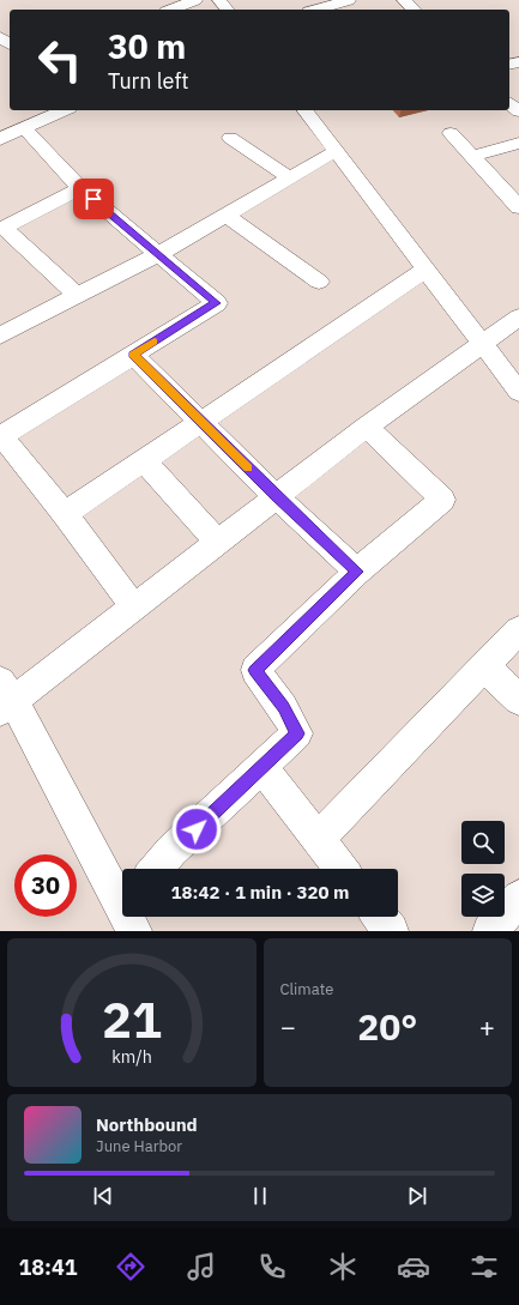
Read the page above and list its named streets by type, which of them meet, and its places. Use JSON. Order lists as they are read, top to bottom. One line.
{"page":{"turn":["30 m","Turn left"],"limit":"30","trip":"18:42 · 1 min · 320 m","tile":"Climate","heat":["−","20°","+"],"song":["Northbound","June Harbor"],"tabs":"18:41","gauge":["21","km/h"]}}
